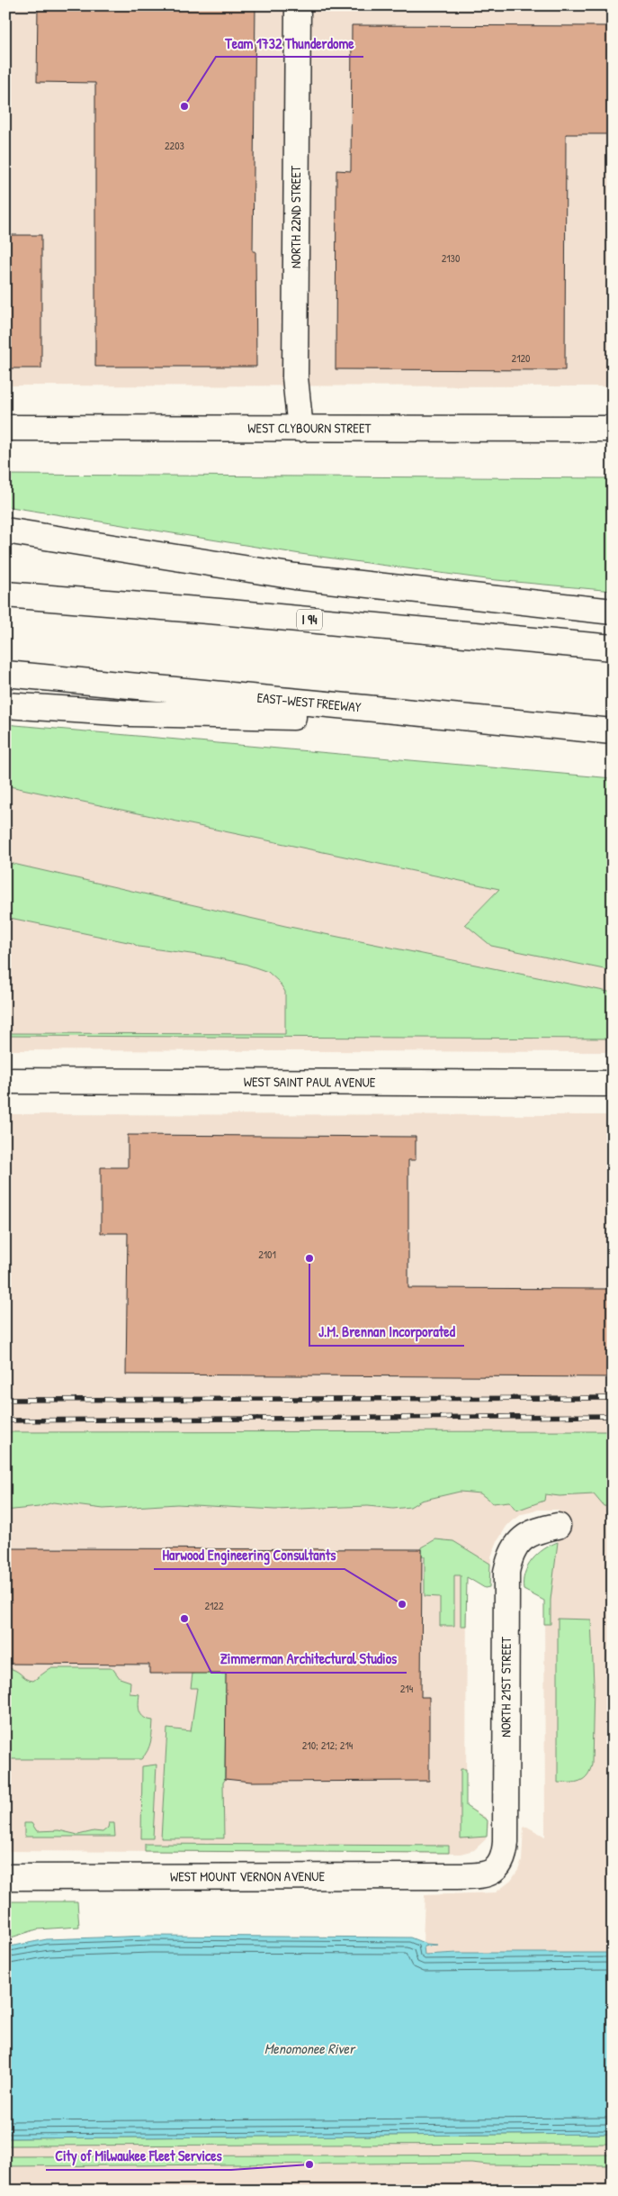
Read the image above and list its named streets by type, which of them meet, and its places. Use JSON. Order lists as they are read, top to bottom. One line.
{"streets":{"main road":["NORTH 22ND STREET","WEST CLYBOURN STREET","I 94","EAST-WEST FREEWAY","WEST SAINT PAUL AVENUE","NORTH 21ST STREET","WEST MOUNT VERNON AVENUE"]},"crossings":[["NORTH 22ND STREET","WEST CLYBOURN STREET"],["NORTH 21ST STREET","WEST MOUNT VERNON AVENUE"]],"water":["Menomonee River"],"places":["Team 1732 Thunderdome","J.M. Brennan Incorporated","Harwood Engineering Consultants","Zimmerman Architectural Studios","City of Milwaukee Fleet Services"],"house_numbers":["2203","2130","2120","2101","2122","214","210; 212; 214"]}
